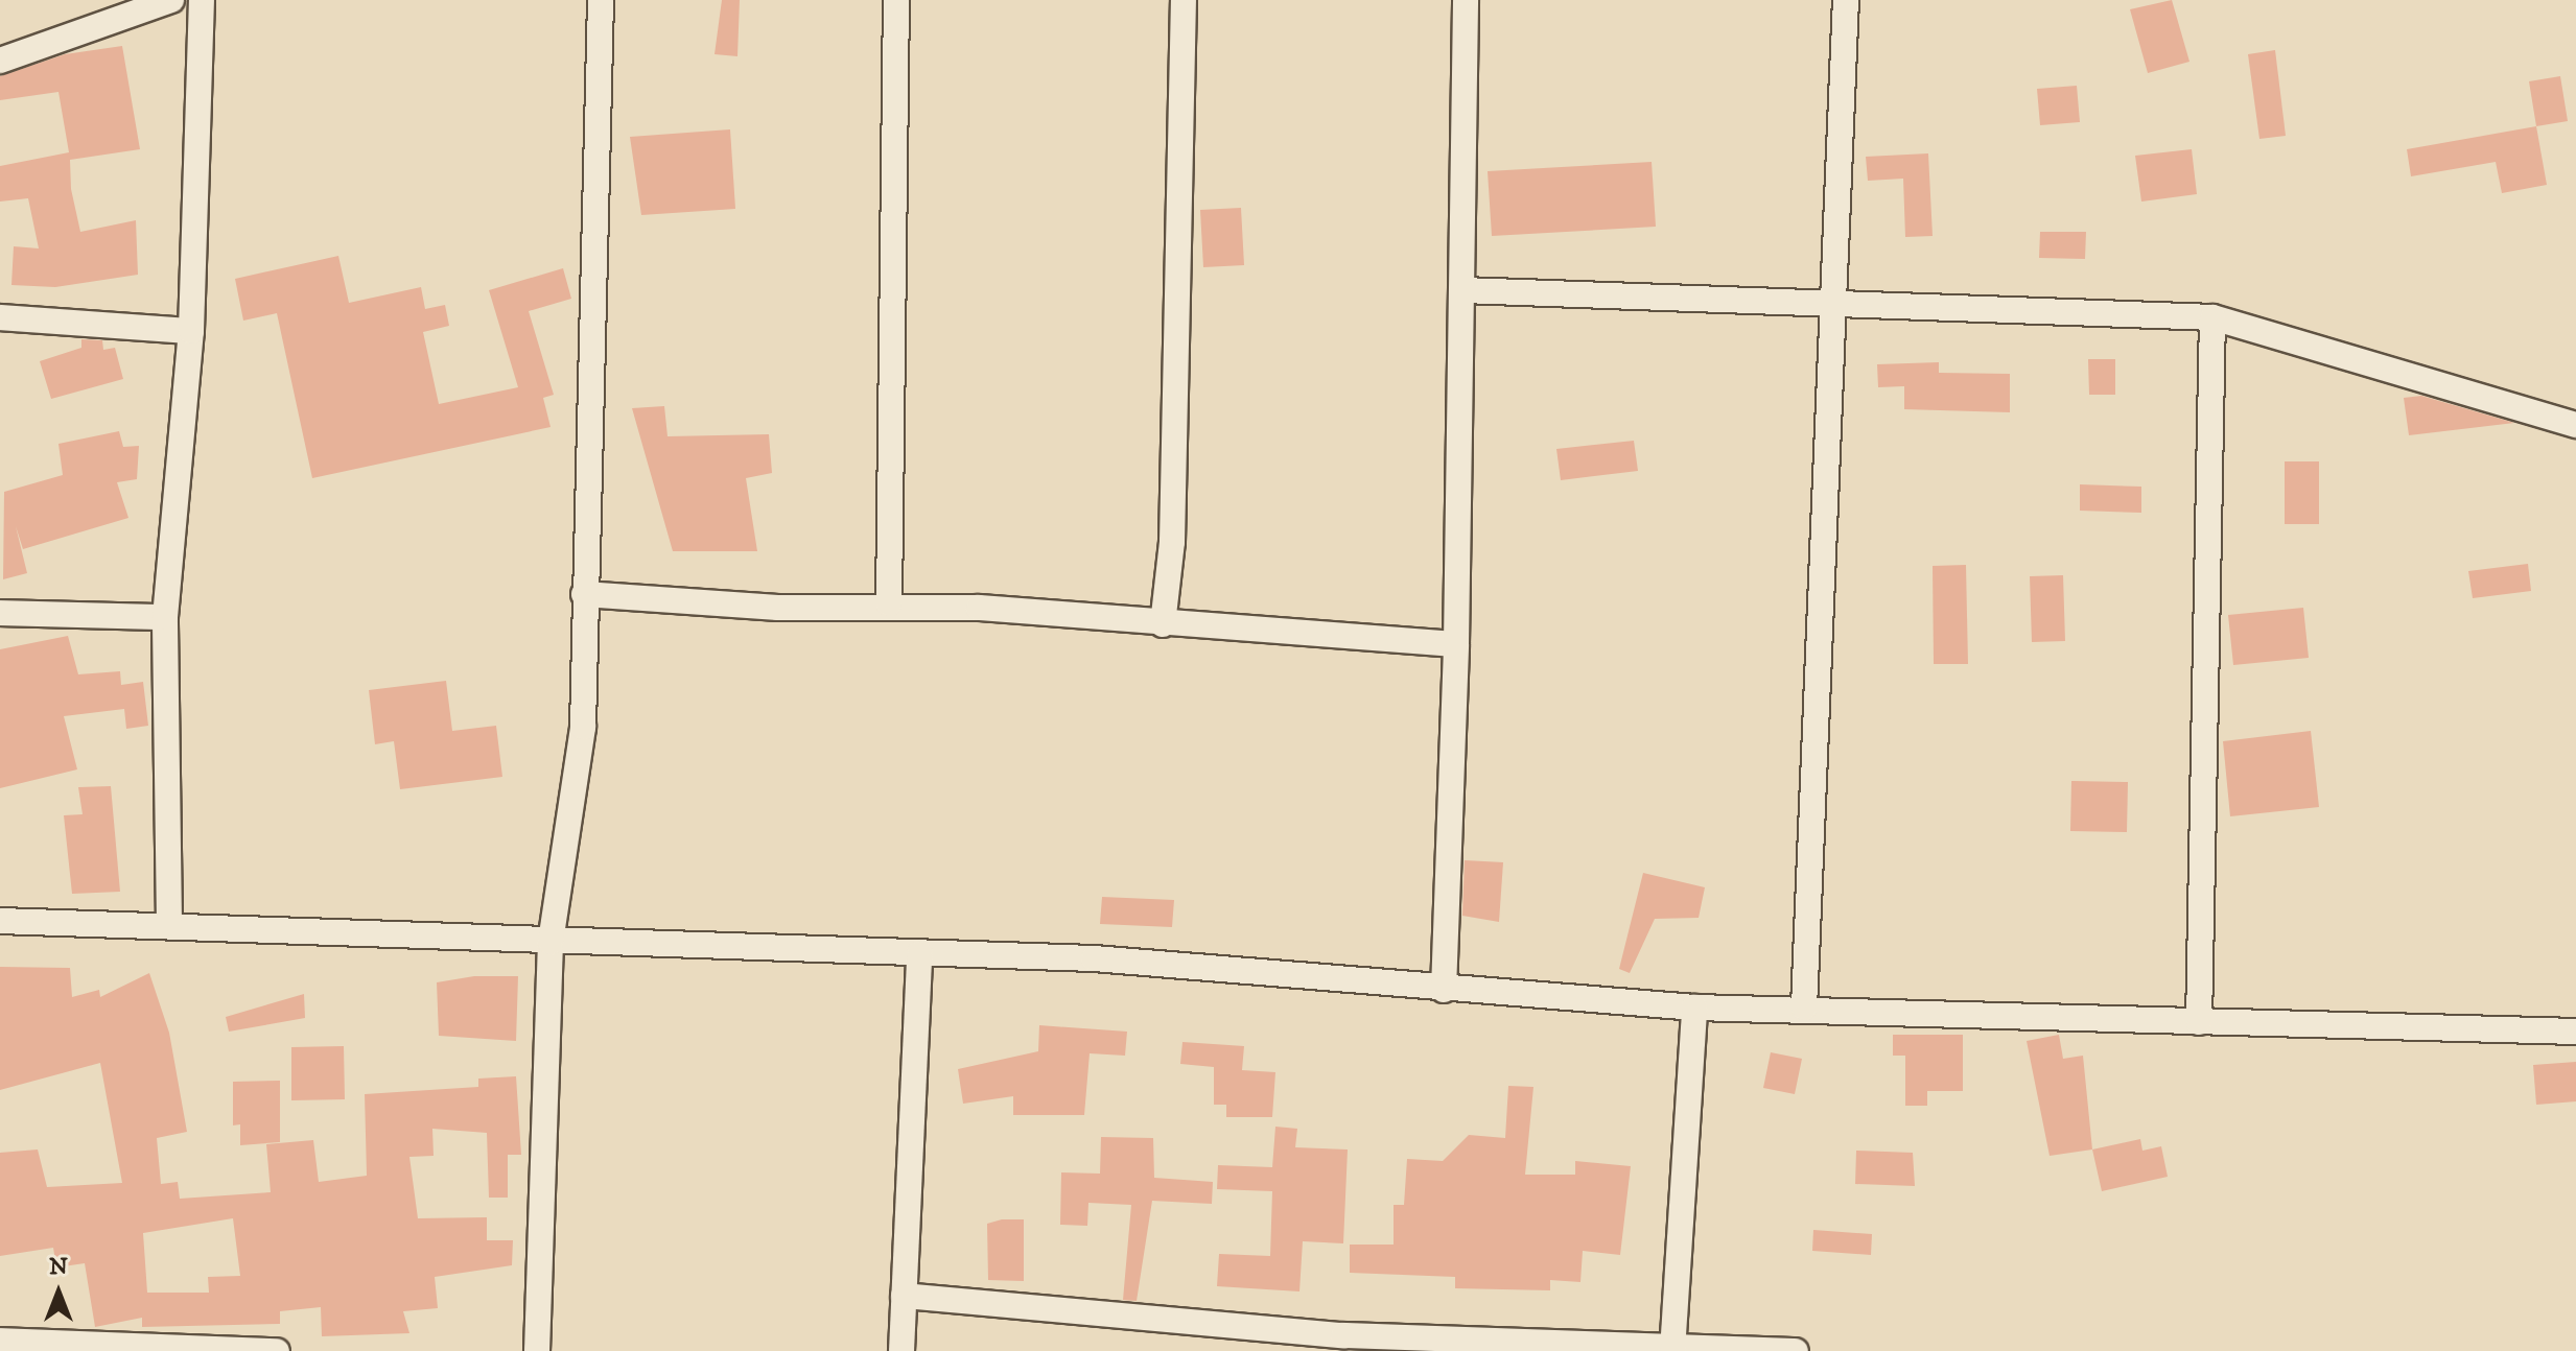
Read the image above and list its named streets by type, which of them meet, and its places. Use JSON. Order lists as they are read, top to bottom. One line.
{"north":"top"}
